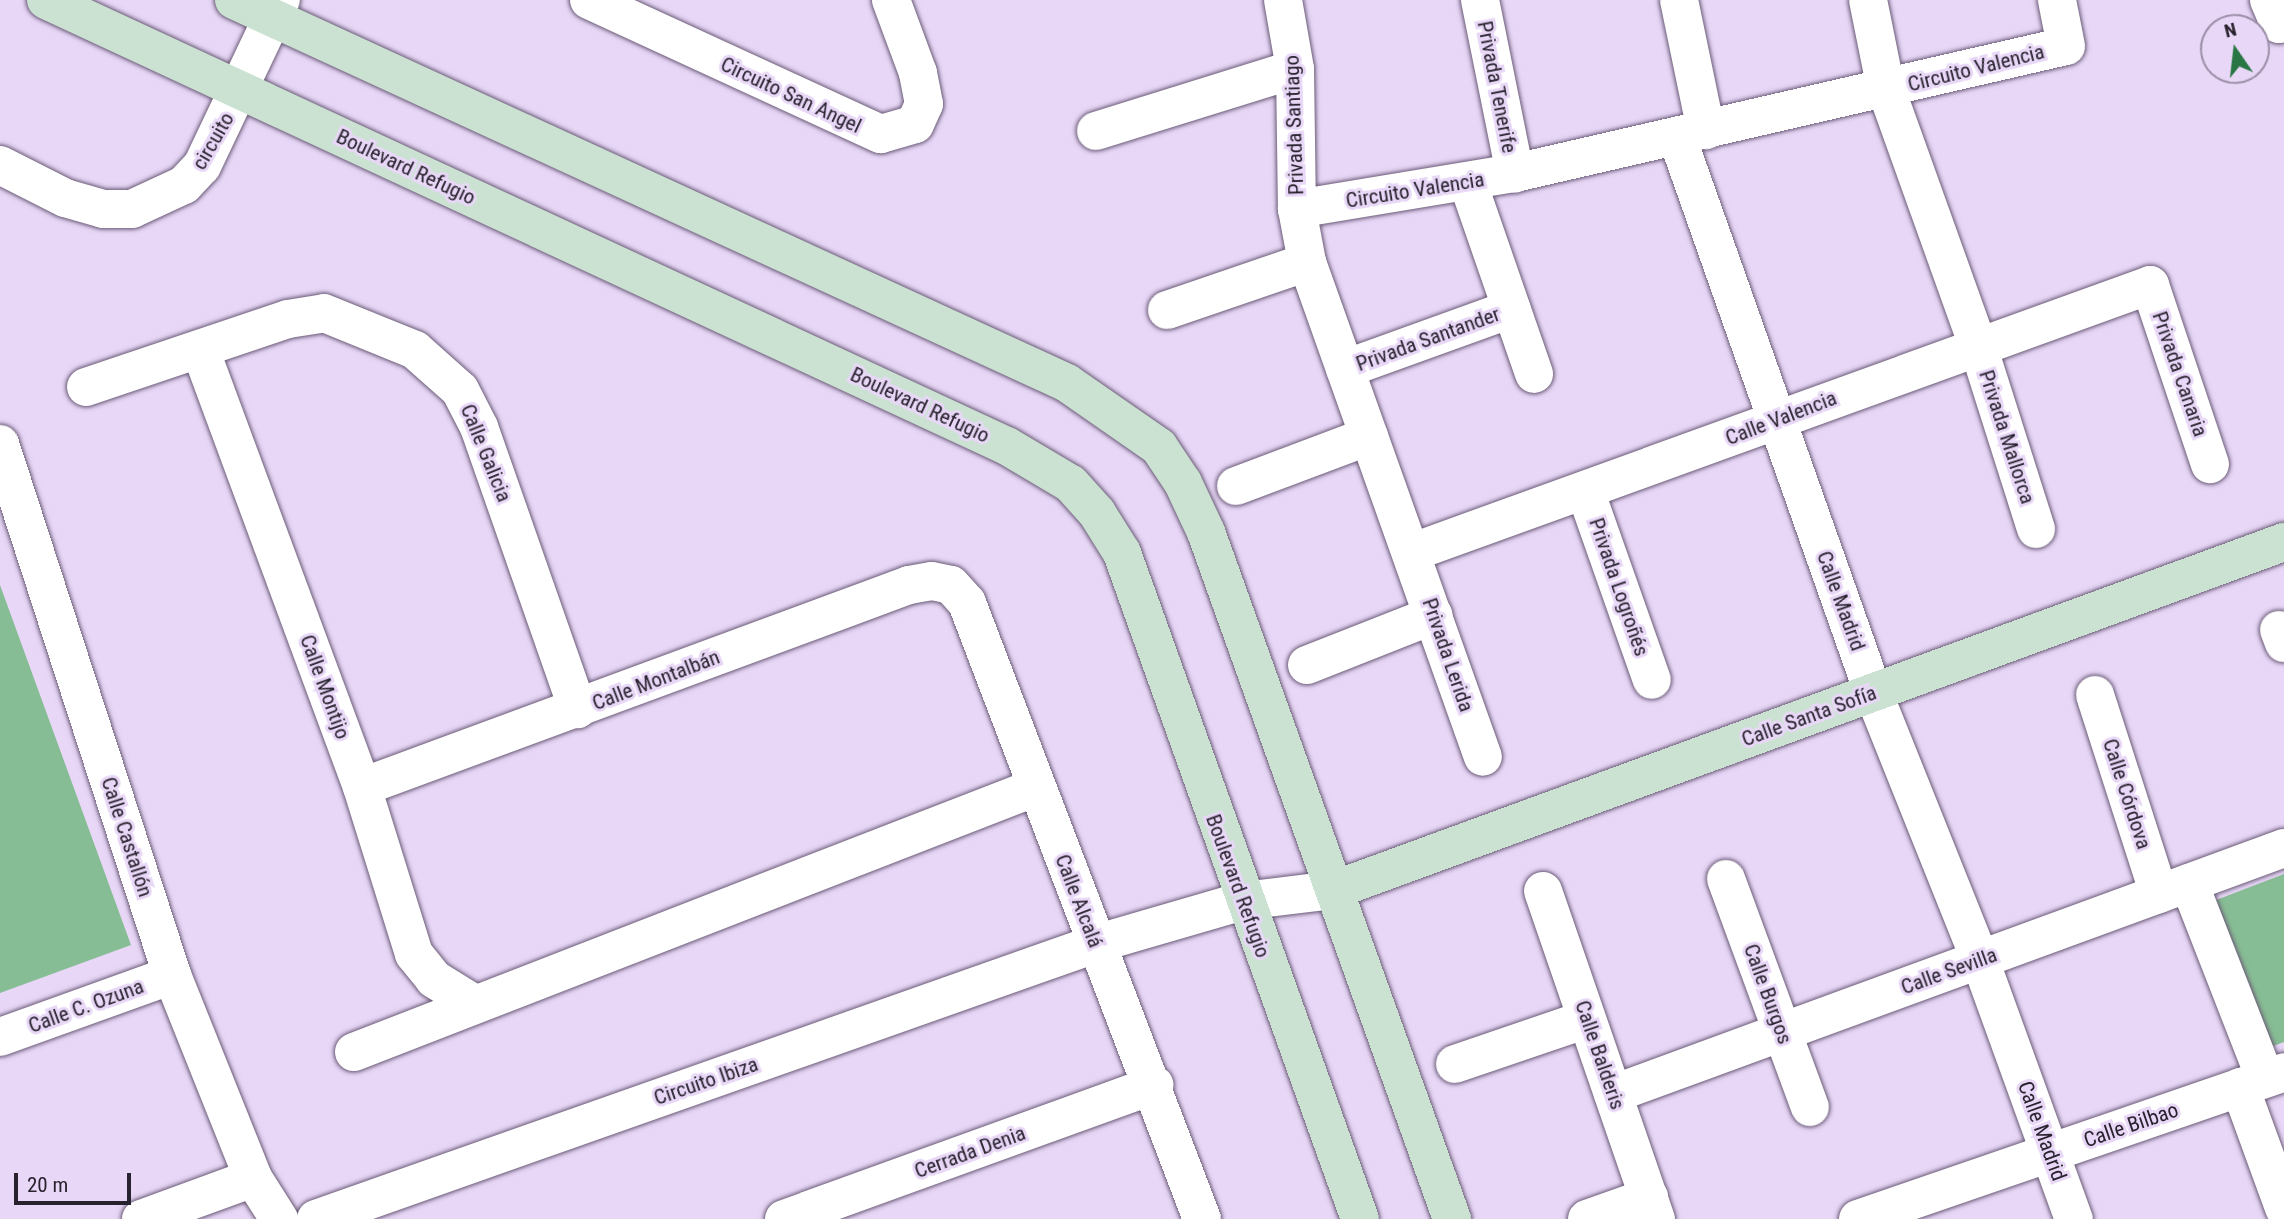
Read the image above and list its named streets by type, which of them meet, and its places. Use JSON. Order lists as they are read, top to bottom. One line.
{"streets":{"street":["Circuito Valencia","Privada Tenerife","Circuito San Angel","Privada Santiago","circuito","Boulevard Refugio","Privada Santander","Privada Canaria","Calle Valencia","Privada Mallorca","Calle Galicia","Privada Logroñés","Calle Madrid","Privada Lerida","Calle Montalbán","Calle Montijo","Calle Santa Sofía","Calle Córdova","Calle Castallón","Calle Alcalá","Calle Sevilla","Calle Burgos","Calle C. Ozuna","Calle Balderis","Circuito Ibiza","Calle Bilbao","Cerrada Denia"]},"crossings":[["Circuito Valencia","Privada Tenerife"],["Circuito Valencia","Privada Santiago"],["Circuito Valencia","Calle Valencia"],["Circuito Valencia","Privada Mallorca"],["Circuito Valencia","Calle Madrid"],["circuito","Boulevard Refugio"],["Boulevard Refugio","Circuito Ibiza"],["Privada Canaria","Calle Valencia"],["Calle Valencia","Privada Mallorca"],["Calle Valencia","Privada Logroñés"],["Calle Valencia","Calle Madrid"],["Calle Valencia","Privada Lerida"],["Calle Galicia","Calle Montalbán"],["Calle Galicia","Calle Montijo"],["Calle Madrid","Calle Santa Sofía"],["Calle Madrid","Calle Sevilla"],["Calle Madrid","Calle Bilbao"],["Calle Montalbán","Calle Montijo"],["Calle Montalbán","Calle Alcalá"],["Calle Santa Sofía","Circuito Ibiza"],["Calle Córdova","Calle Sevilla"],["Calle Córdova","Calle Bilbao"],["Calle Castallón","Calle C. Ozuna"],["Calle Alcalá","Circuito Ibiza"],["Calle Alcalá","Cerrada Denia"],["Calle Sevilla","Calle Burgos"],["Calle Sevilla","Calle Balderis"]],"scale_bar":"20 m","north":"top"}
